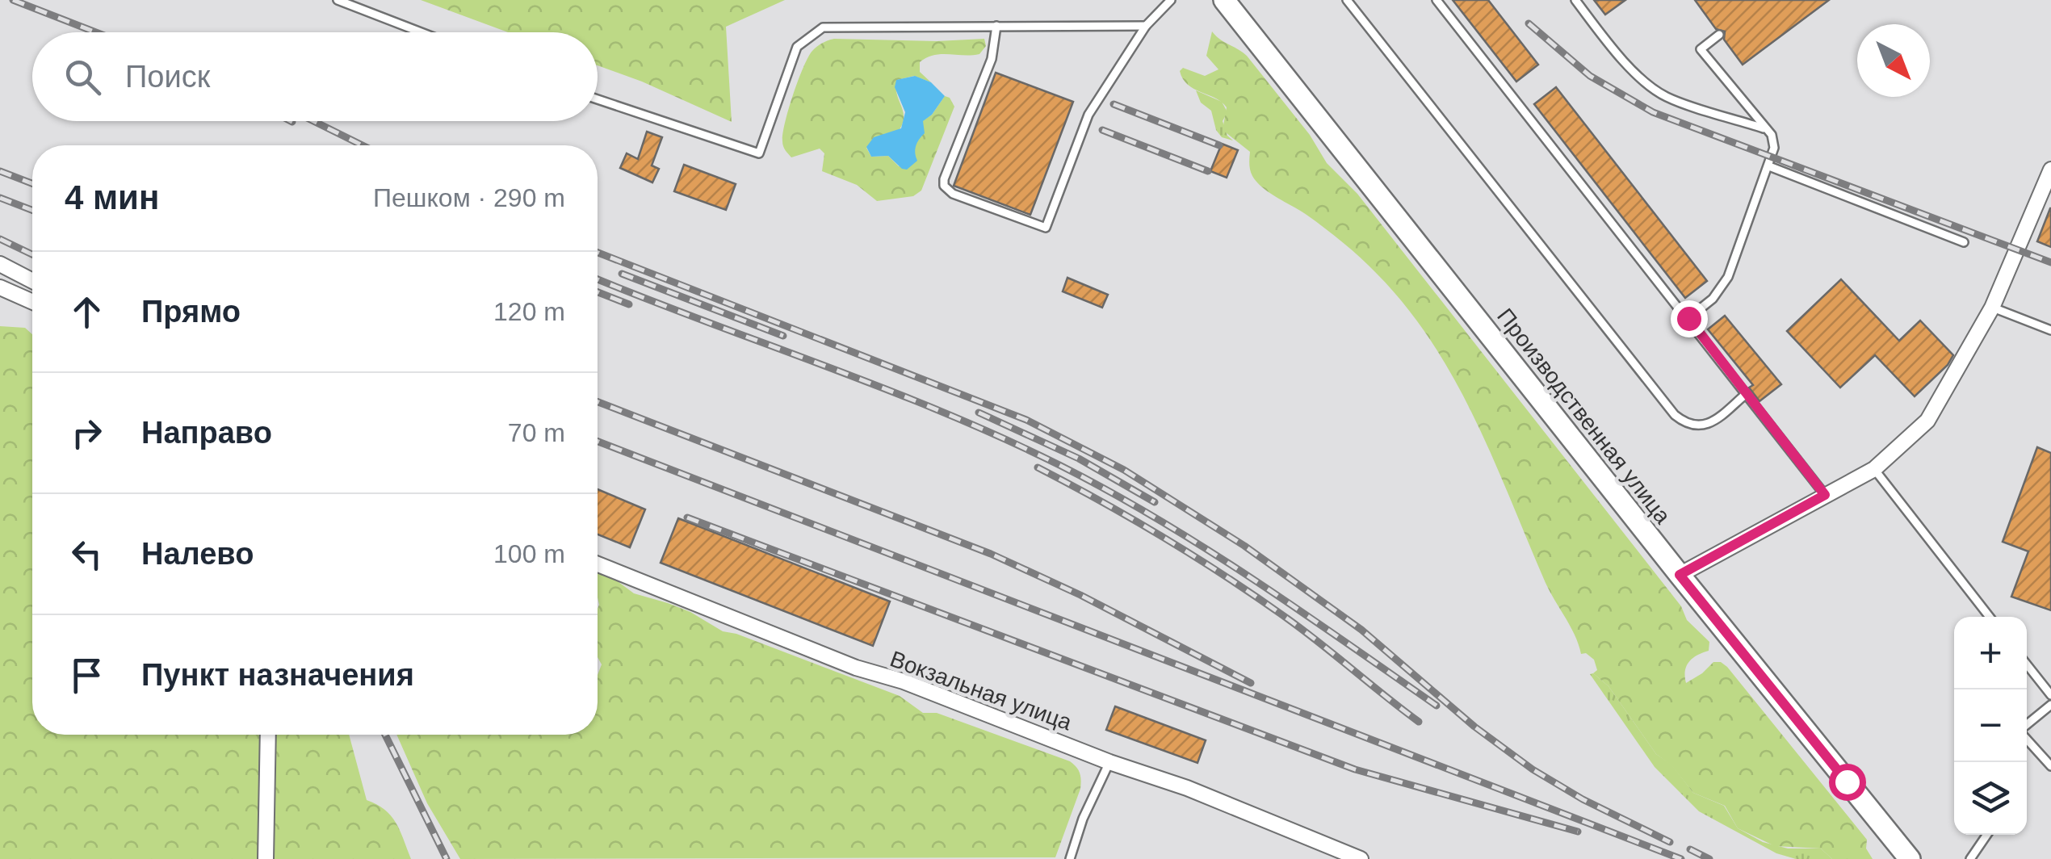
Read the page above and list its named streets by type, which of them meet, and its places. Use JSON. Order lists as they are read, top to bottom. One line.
{"streets":{"main road":["Производственная улица"],"street":["Вокзальная улица"]},"north":"bottom right","page":{"search":"Поиск","heading":["4 мин","Пешком · 290 m"],"list":[["Прямо","120 m"],["Направо","70 m"],["Налево","100 m"],"Пункт назначения"],"map_buttons":["+","−"]}}
